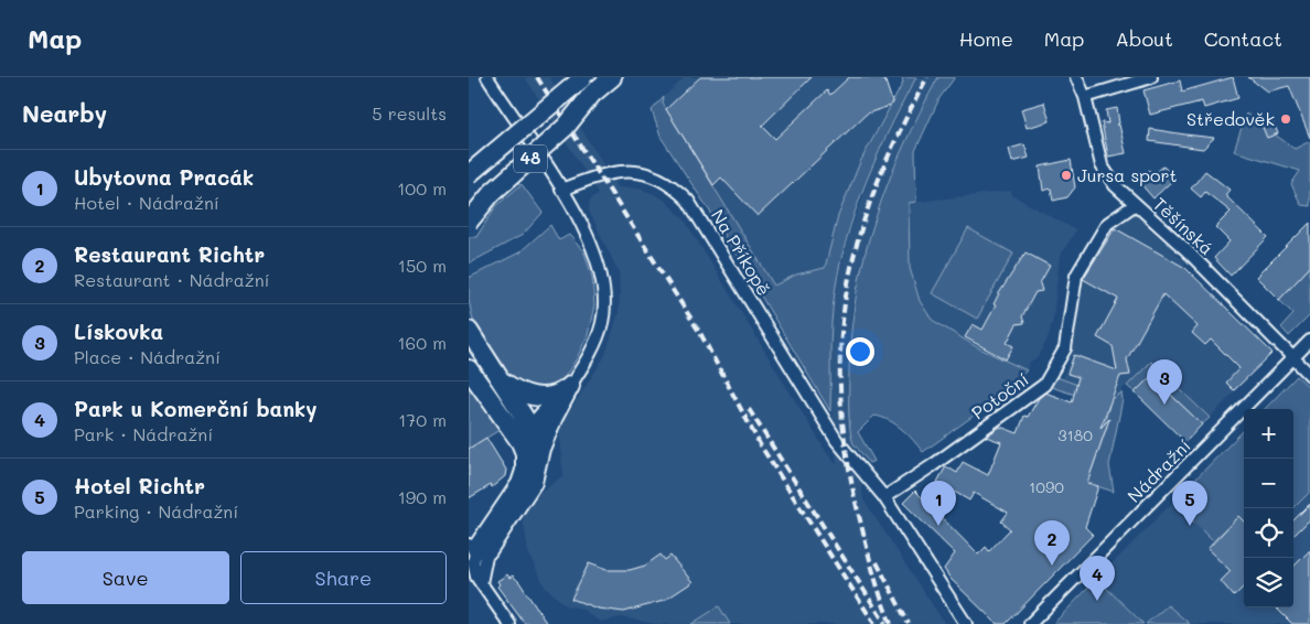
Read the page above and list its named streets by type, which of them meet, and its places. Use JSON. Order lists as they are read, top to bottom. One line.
{"streets":{"main road":["48"],"street":["Těšínská","Na Příkopě","Potoční","Nádražní"]},"crossings":[["Těšínská","Potoční"],["Těšínská","Nádražní"],["Na Příkopě","Potoční"]],"places":["Středověk","Jursa sport"],"house_numbers":["3180","1090"],"page":{"header":"Map","nav":["Home","Map","About","Contact"],"heading":["Nearby","5 results"],"list":[{"mark":"1","name":"Ubytovna Pracák","note":"Hotel · Nádražní","value":"100 m"},{"mark":"2","name":"Restaurant Richtr","note":"Restaurant · Nádražní","value":"150 m"},{"mark":"3","name":"Lískovka","note":"Place · Nádražní","value":"160 m"},{"mark":"4","name":"Park u Komerční banky","note":"Park · Nádražní","value":"170 m"},{"mark":"5","name":"Hotel Richtr","note":"Parking · Nádražní","value":"190 m"}],"pins":["3","1","5","2","4"],"map_buttons":["+","−"],"buttons":["Save","Share"]}}
